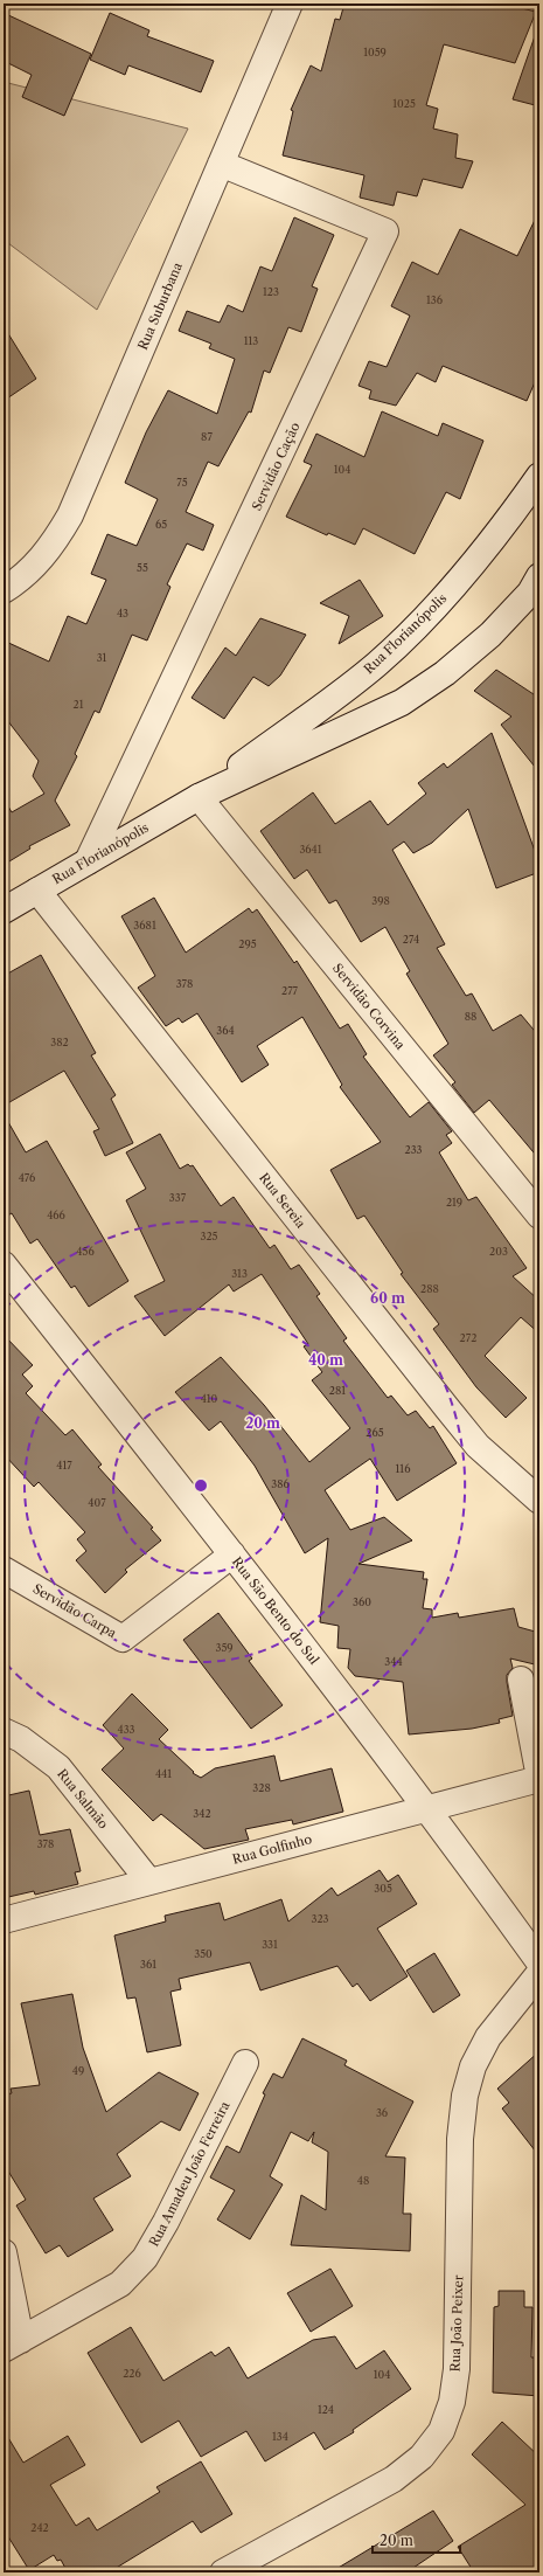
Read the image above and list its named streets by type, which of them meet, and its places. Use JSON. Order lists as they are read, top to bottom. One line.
{"streets":{"street":["Rua Suburbana","Servidão Cação","Rua Florianópolis","Servidão Corvina","Rua Sereia","Servidão Carpa","Rua São Bento do Sul","Rua Salmão","Rua Golfinho","Rua Amadeu João Ferreira","Rua João Peixer"]},"crossings":[["Rua Suburbana","Servidão Cação"],["Servidão Cação","Rua Florianópolis"],["Rua Florianópolis","Servidão Corvina"],["Rua Florianópolis","Rua Sereia"],["Servidão Carpa","Rua São Bento do Sul"],["Rua São Bento do Sul","Rua Golfinho"],["Rua Salmão","Rua Golfinho"]],"house_numbers":["1059","1025","123","136","113","87","104","75","65","55","43","31","21","3641","398","3681","274","295","378","277","88","364","382","233","476","337","219","466","325","456","203","313","288","272","281","410","265","417","116","386","407","360","359","344","433","441","328","342","378","305","323","331","350","361","49","36","48","226","104","124","134","242"],"scale_bar":"20 m","rings":["60 m","40 m","20 m"]}
